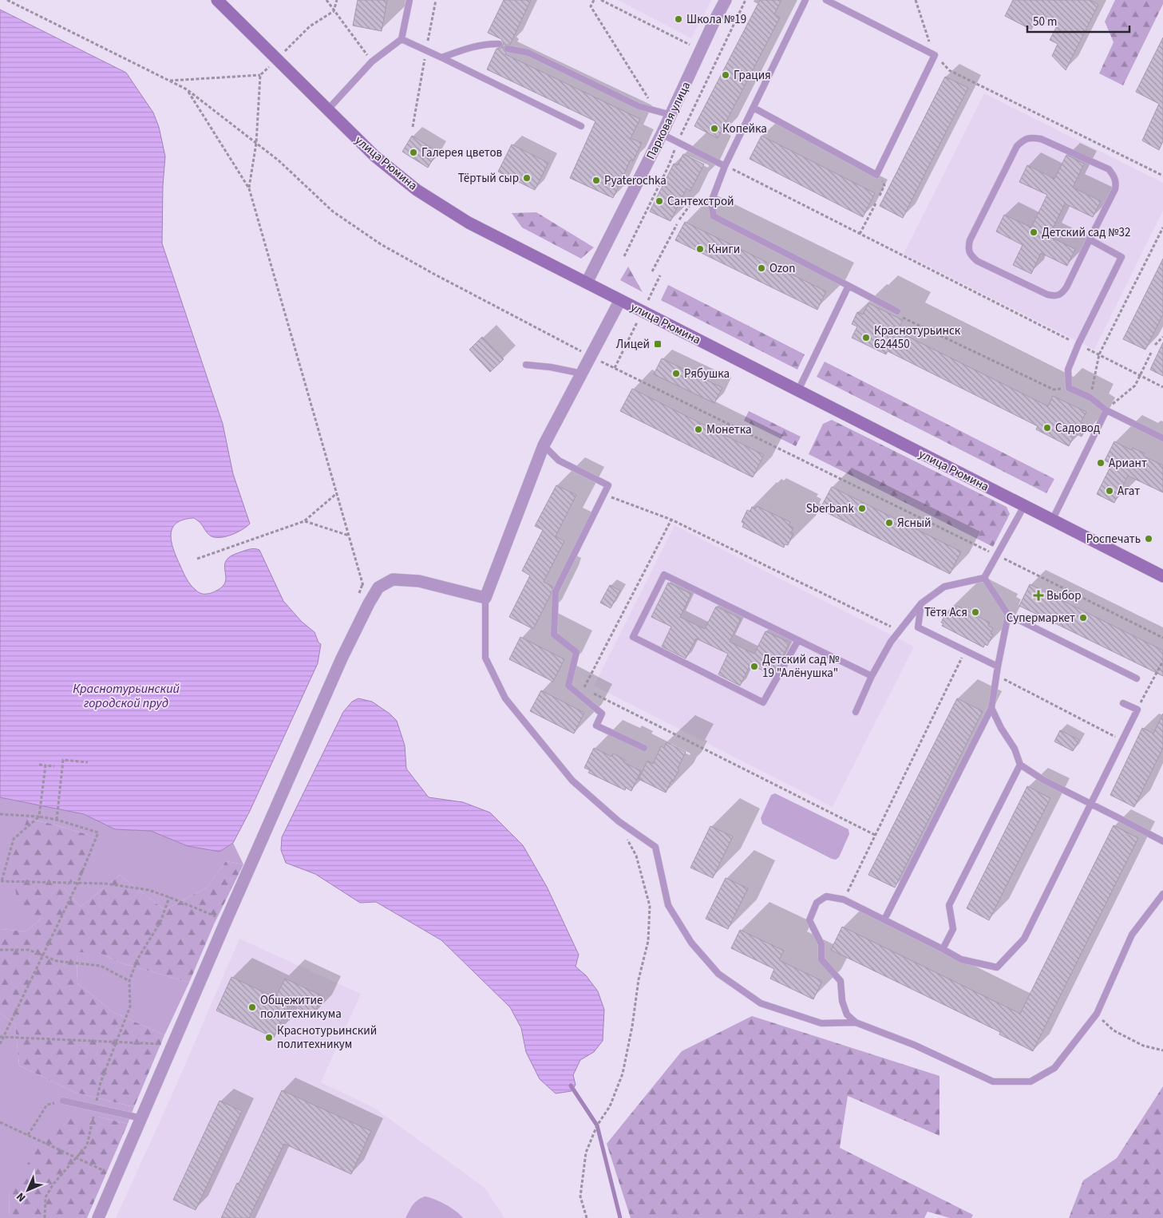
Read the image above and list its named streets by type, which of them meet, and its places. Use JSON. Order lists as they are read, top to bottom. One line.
{"streets":{"main road":["улица Рюмина"],"street":["Парковая улица"]},"crossings":[["Парковая улица","улица Рюмина"]],"water":["Краснотурьинский городской пруд"],"places":{"other":["Школа №19","Грация","Копейка","Галерея цветов","Тёртый сыр","Pyaterochka","Сантехстрой","Детский сад №32","Книги","Ozon","Краснотурьинск 624450","Рябушка","Садовод","Монетка","Ариант","Агат","Sberbank","Ясный","Роспечать","Тётя Ася","Супермаркет","Детский сад № 19 \"Алёнушка\"","Общежитие политехникума","Краснотурьинский политехникум"],"transit":["Лицей"],"health":["Выбор"]},"scale_bar":"50 m","north":"bottom left"}
